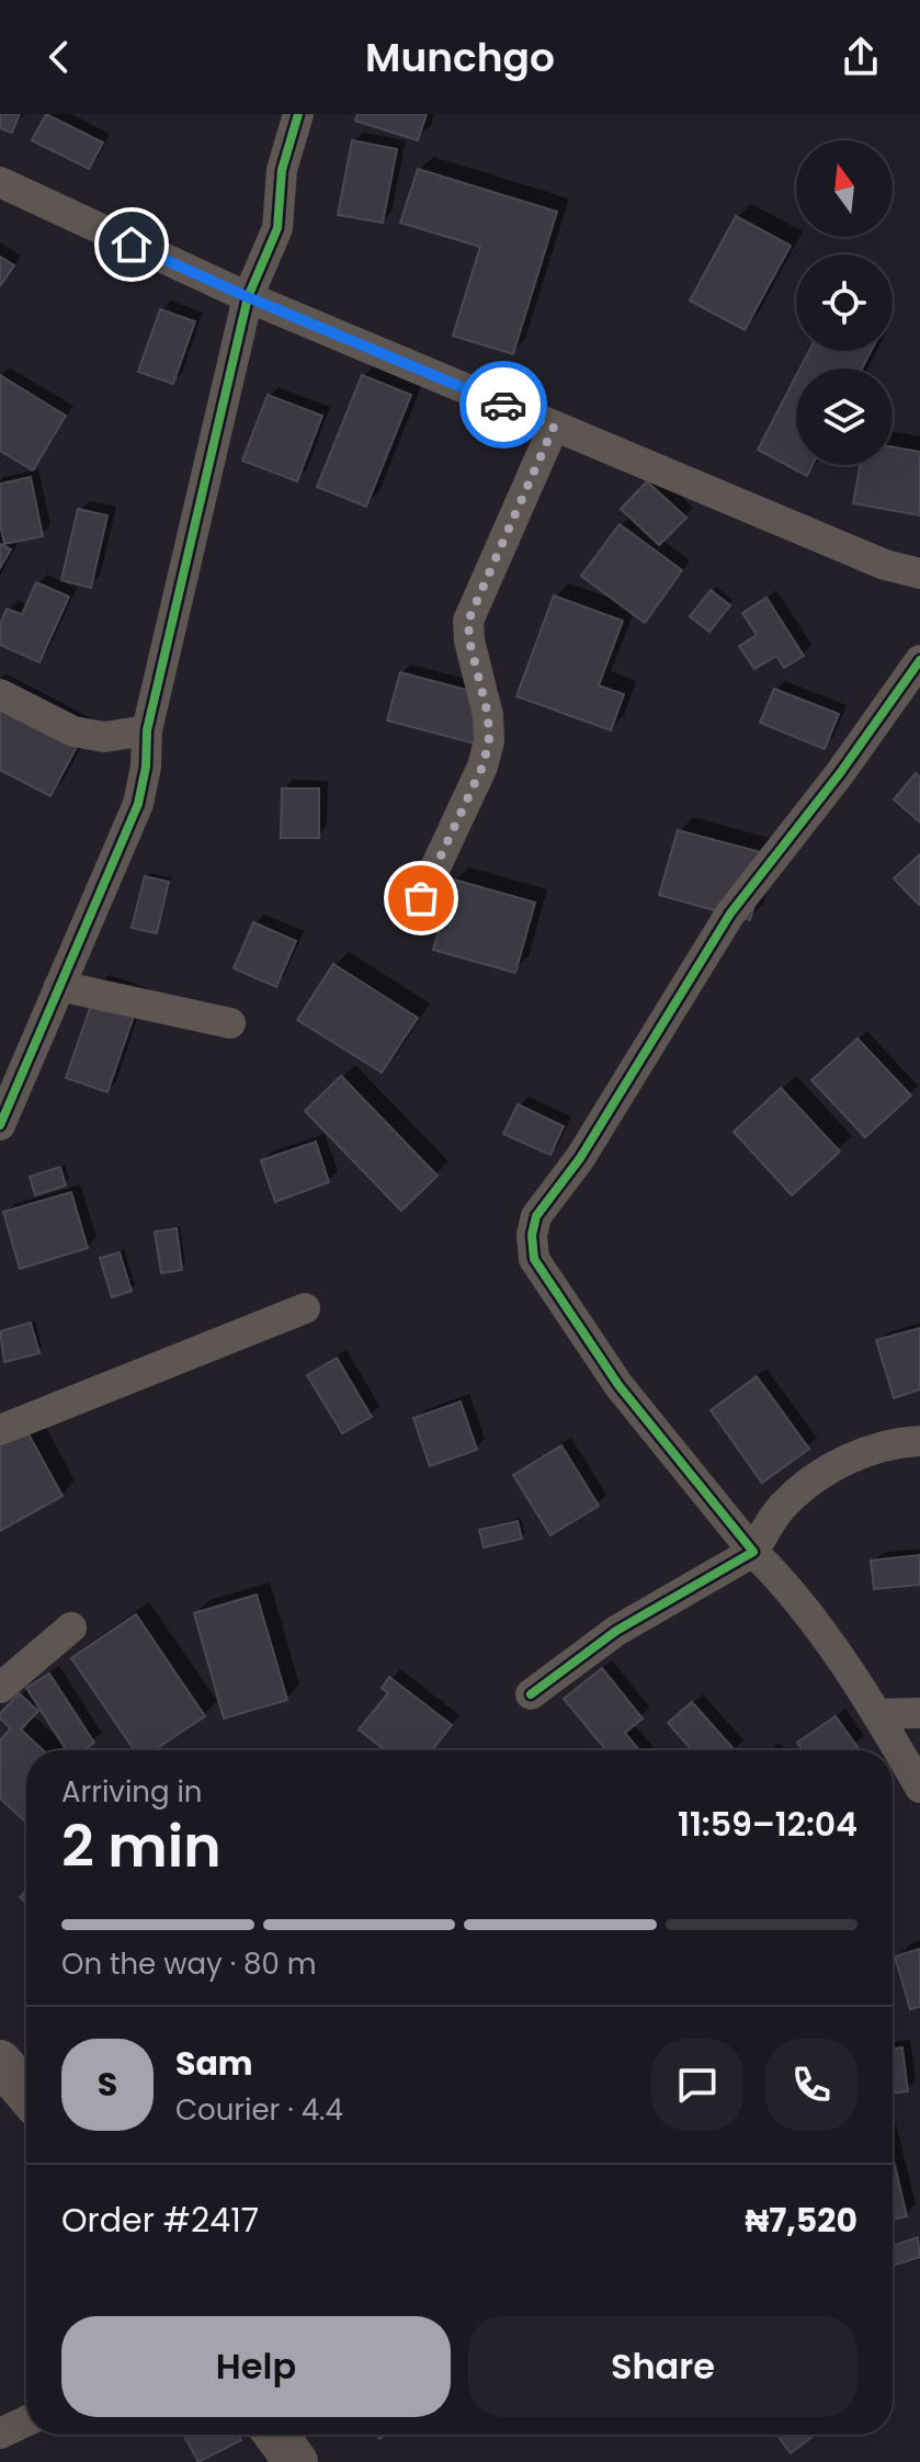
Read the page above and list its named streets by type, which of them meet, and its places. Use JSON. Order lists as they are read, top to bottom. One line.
{"north":"top","page":{"header":"Munchgo","heading":["2 min","Arriving in","11:59–12:04"],"panel":["Sam","Courier · 4.4","Order #2417","₦7,520"],"bar":"On the way · 80 m","round":"S","buttons":["Help","Share"]}}
